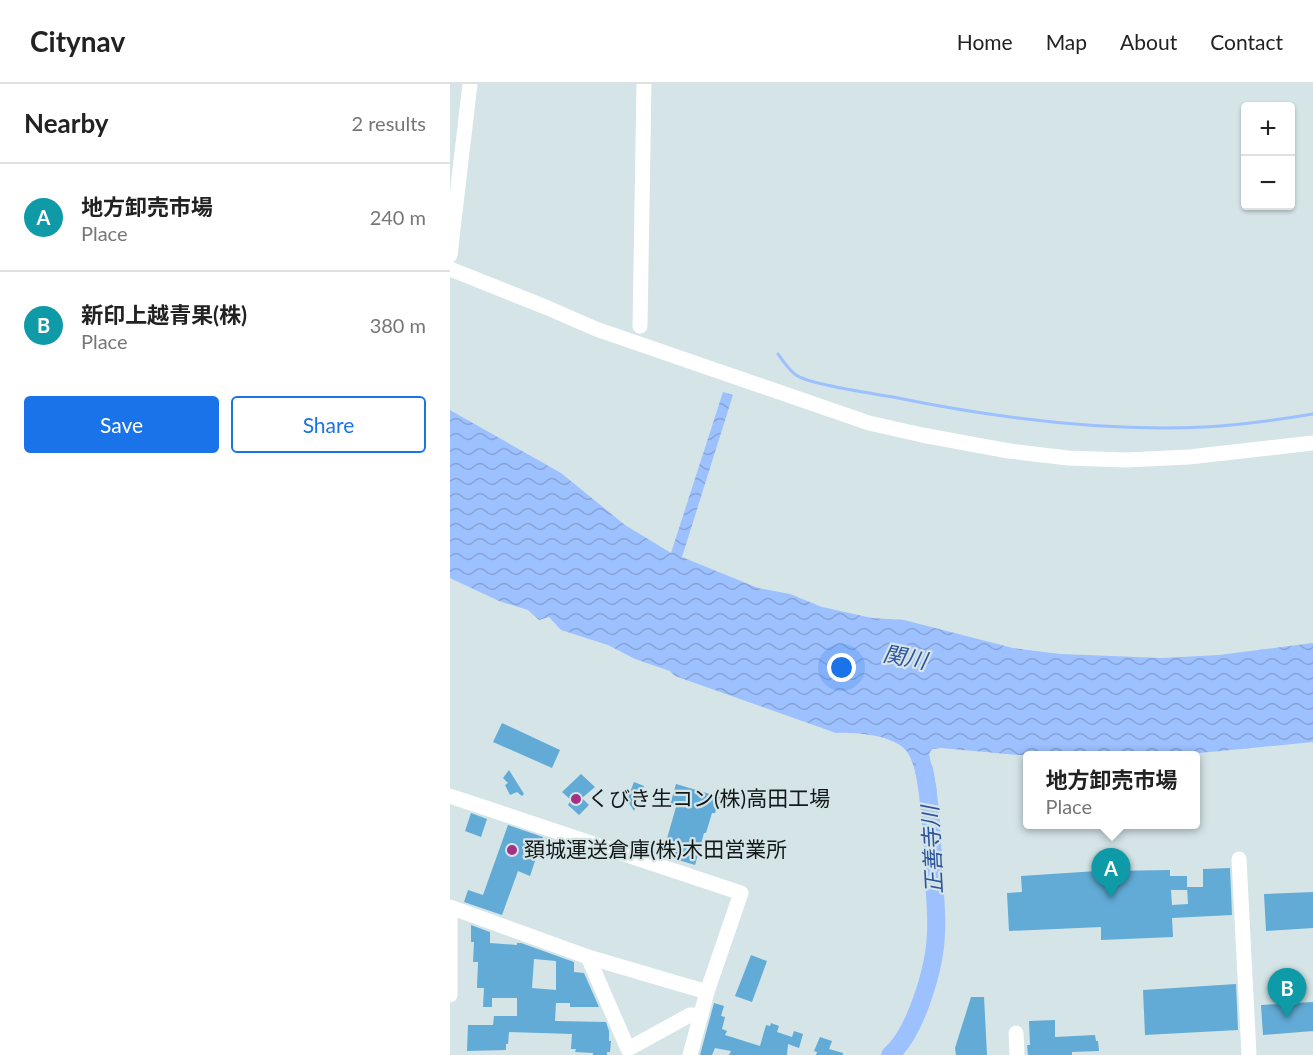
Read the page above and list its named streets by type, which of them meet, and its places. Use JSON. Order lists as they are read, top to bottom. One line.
{"water":["関川","正善寺川"],"places":["くびき生コン(株)高田工場","頚城運送倉庫(株)木田営業所"],"page":{"header":"Citynav","nav":["Home","Map","About","Contact"],"heading":["Nearby","2 results"],"map_buttons":["+","−"],"list":[{"mark":"A","name":"地方卸売市場","note":"Place","value":"240 m"},{"mark":"B","name":"新印上越青果(株)","note":"Place","value":"380 m"}],"buttons":["Save","Share"],"popup":["地方卸売市場","Place"],"pins":["A","B"]}}
